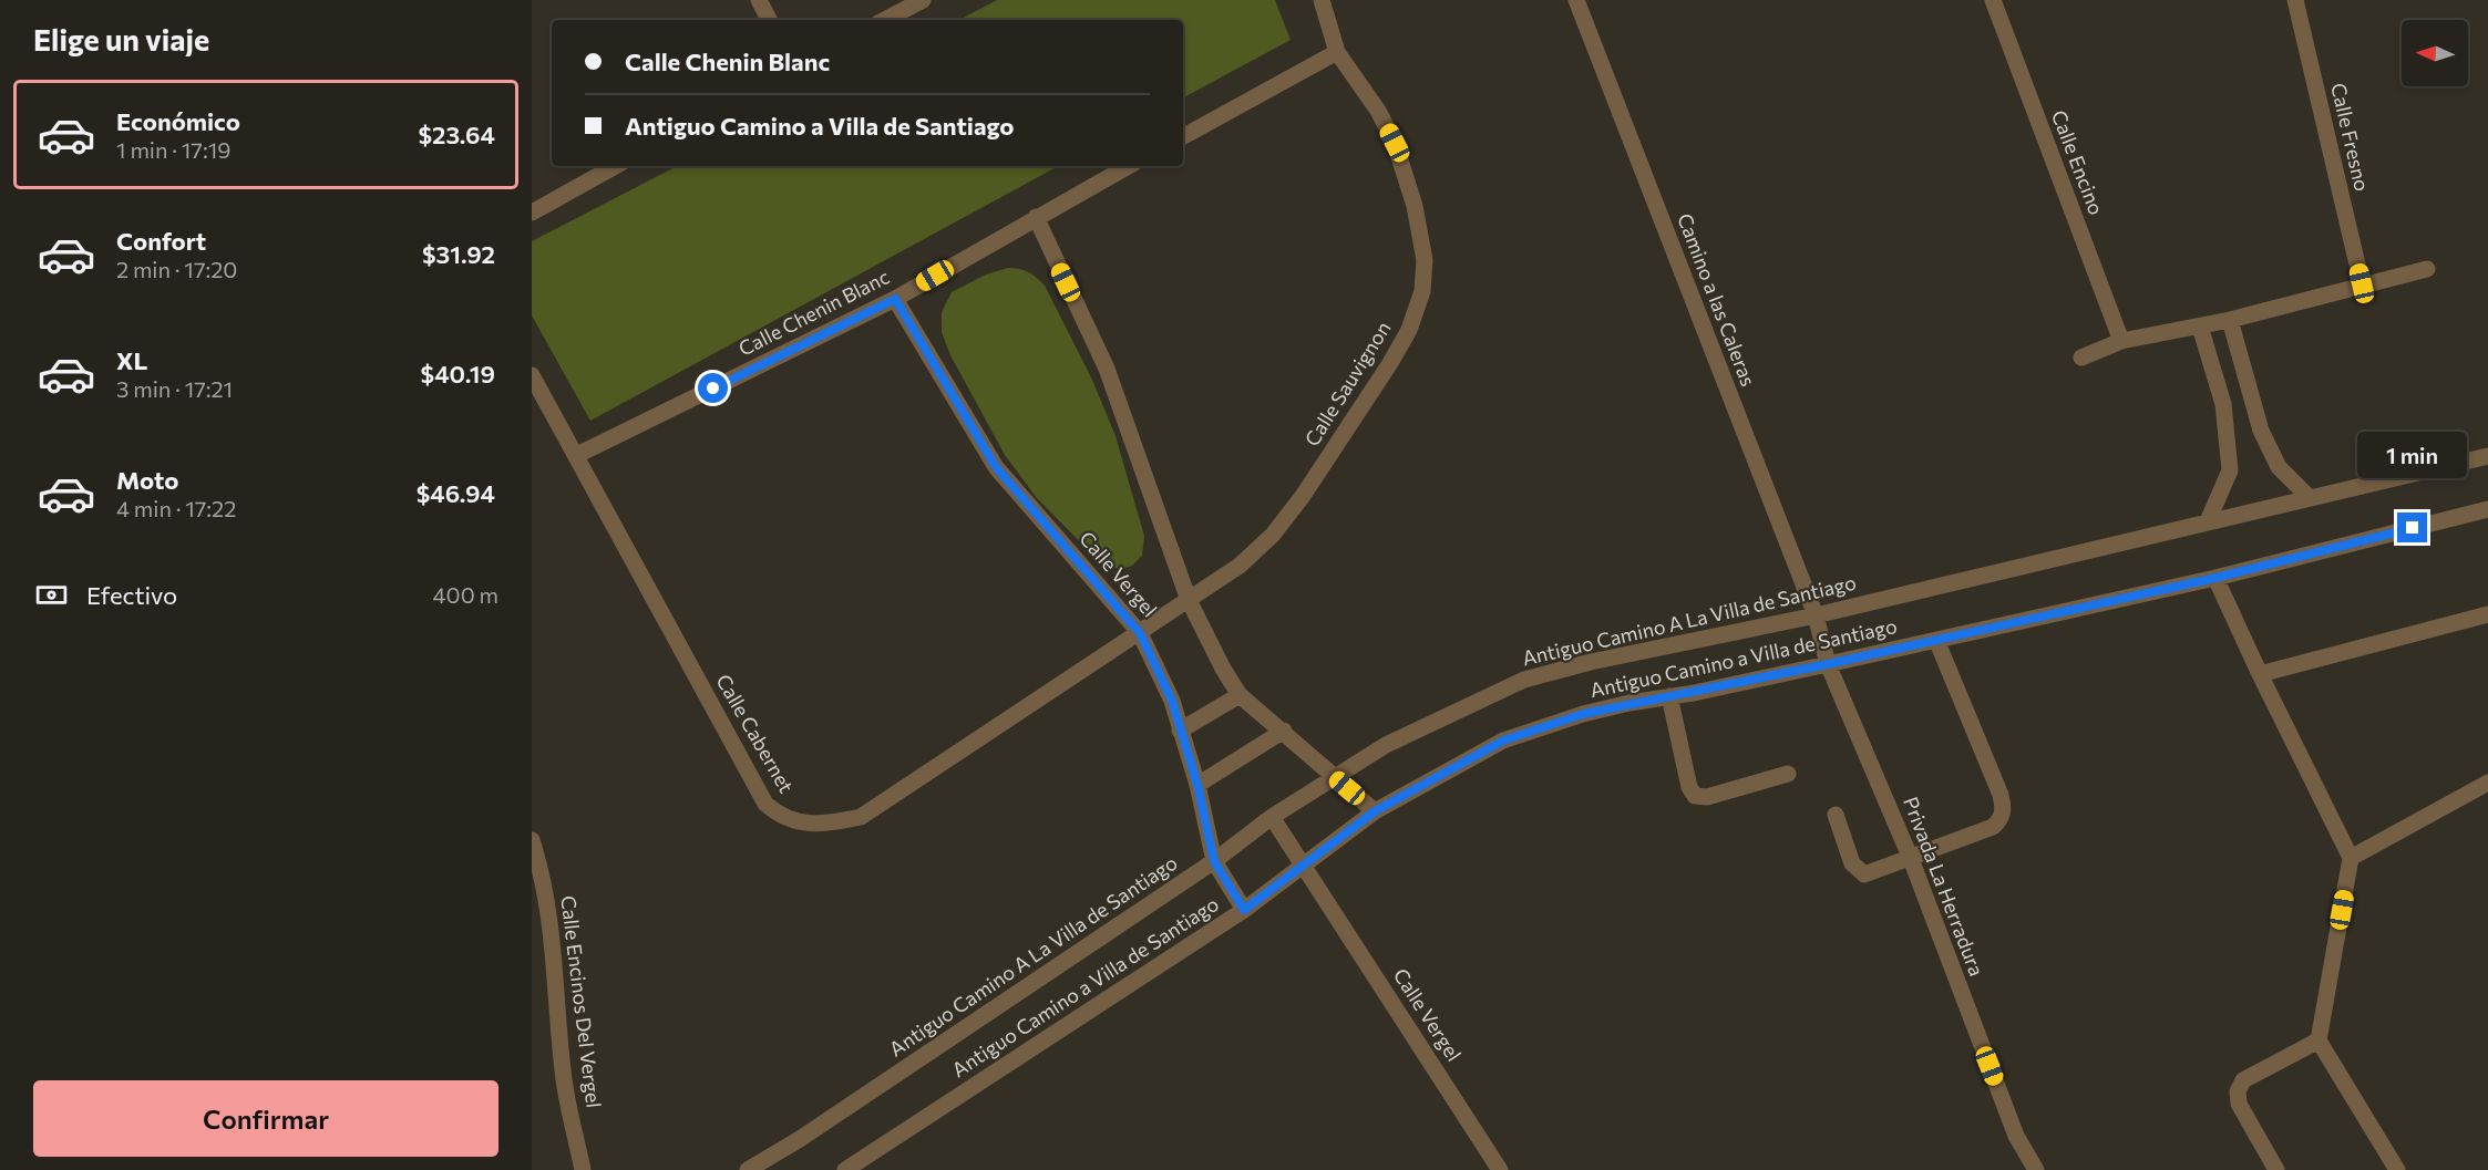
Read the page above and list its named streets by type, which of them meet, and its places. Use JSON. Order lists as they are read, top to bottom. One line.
{"streets":{"street":["Calle Fresno","Calle Encino","Camino a las Caleras","Calle Chenin Blanc","Calle Sauvignon","Calle Vergel","Antiguo Camino A La Villa de Santiago","Antiguo Camino a Villa de Santiago","Calle Cabernet","Privada La Herradura","Calle Encinos Del Vergel"]},"crossings":[["Camino a las Caleras","Antiguo Camino A La Villa de Santiago"],["Camino a las Caleras","Privada La Herradura"],["Calle Chenin Blanc","Calle Vergel"],["Calle Chenin Blanc","Calle Cabernet"],["Calle Sauvignon","Calle Vergel"],["Calle Sauvignon","Calle Cabernet"],["Calle Vergel","Antiguo Camino A La Villa de Santiago"],["Calle Vergel","Antiguo Camino a Villa de Santiago"],["Calle Vergel","Calle Cabernet"],["Antiguo Camino A La Villa de Santiago","Privada La Herradura"],["Antiguo Camino a Villa de Santiago","Privada La Herradura"]],"north":"left","page":{"heading":"Elige un viaje","banner":["Calle Chenin Blanc","Antiguo Camino a Villa de Santiago"],"list":[{"name":"Económico","note":"1 min · 17:19","value":"$23.64"},{"name":"Confort","note":"2 min · 17:20","value":"$31.92"},{"name":"XL","note":"3 min · 17:21","value":"$40.19"},{"name":"Moto","note":"4 min · 17:22","value":"$46.94"}],"bubble":"1 min","pay":["Efectivo","400 m"],"buttons":"Confirmar"}}
